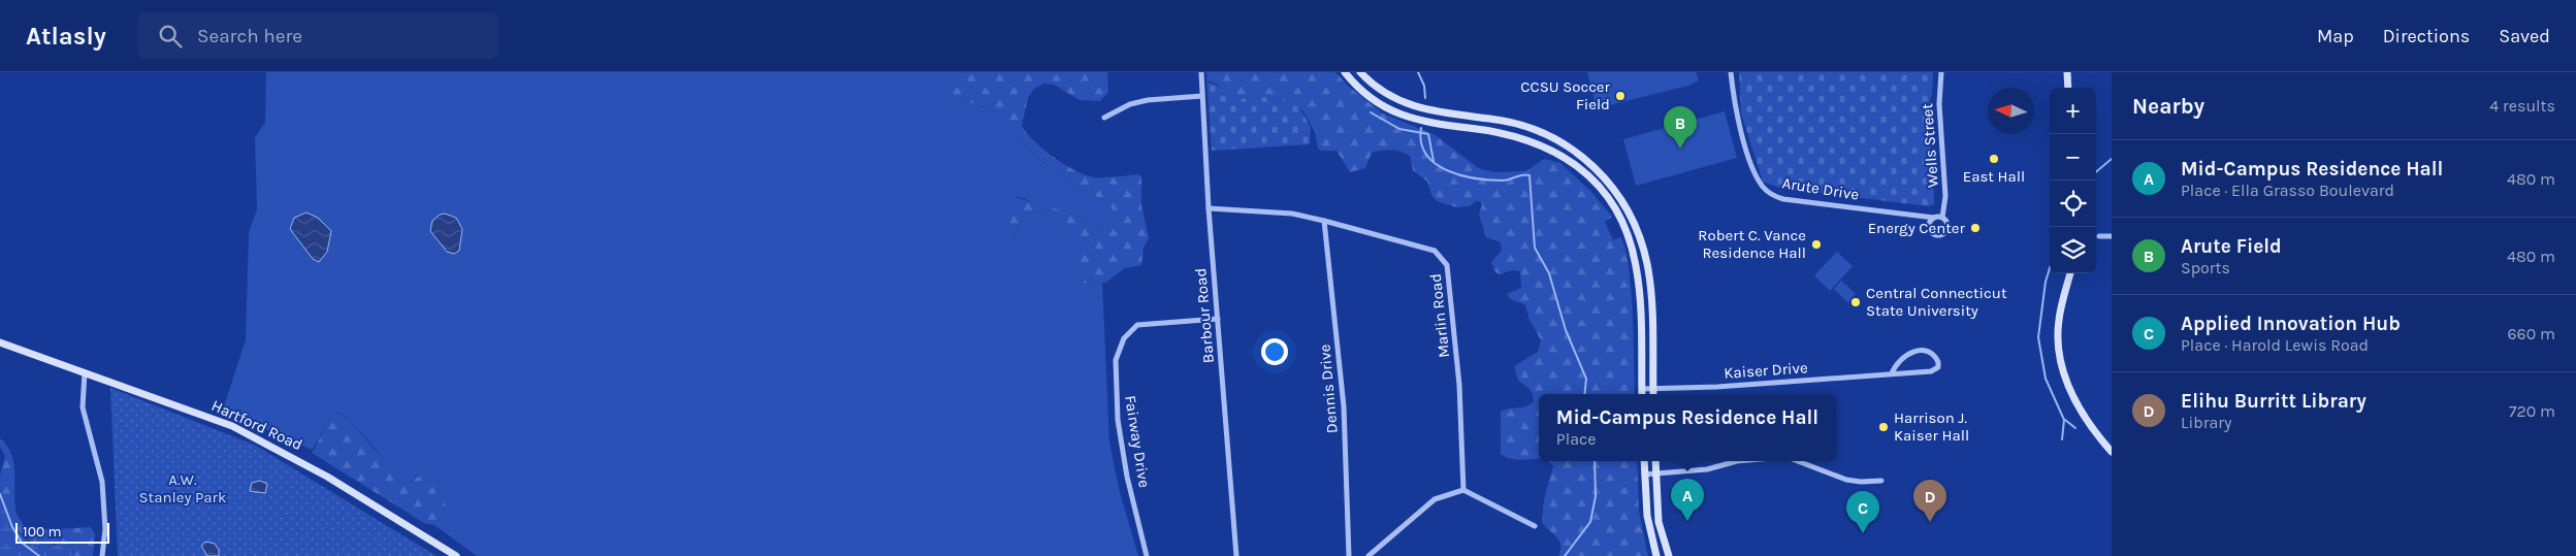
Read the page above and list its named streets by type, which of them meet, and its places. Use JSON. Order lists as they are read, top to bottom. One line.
{"streets":{"main road":["Hartford Road"],"street":["Wells Street","Arute Drive","Barbour Road","Marlin Road","Kaiser Drive","Dennis Drive","Fairway Drive"]},"crossings":[["Wells Street","Arute Drive"],["Barbour Road","Marlin Road"],["Barbour Road","Fairway Drive"],["Marlin Road","Dennis Drive"]],"parks":["A.W. Stanley Park"],"places":["CCSU Soccer Field","East Hall","Energy Center","Robert C. Vance Residence Hall","Central Connecticut State University","Harrison J. Kaiser Hall"],"scale_bar":"100 m","north":"left","page":{"header":"Atlasly","search":"Search here","nav":["Map","Directions","Saved"],"heading":["Nearby","4 results"],"map_buttons":["+","−"],"pins":["B","A","D","C"],"list":[{"mark":"A","name":"Mid-Campus Residence Hall","note":"Place · Ella Grasso Boulevard","value":"480 m"},{"mark":"B","name":"Arute Field","note":"Sports","value":"480 m"},{"mark":"C","name":"Applied Innovation Hub","note":"Place · Harold Lewis Road","value":"660 m"},{"mark":"D","name":"Elihu Burritt Library","note":"Library","value":"720 m"}],"popup":["Mid-Campus Residence Hall","Place"],"scale":"100 m"}}
